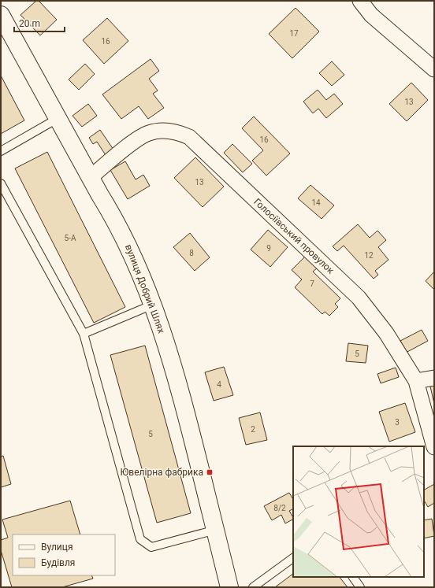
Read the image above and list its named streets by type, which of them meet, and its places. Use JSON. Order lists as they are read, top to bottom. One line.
{"streets":{"street":["Голосіївський провулок","вулиця Добрий Шлях"]},"crossings":[["Голосіївський провулок","вулиця Добрий Шлях"]],"places":{"transit":["Ювелірна фабрика"]},"house_numbers":["17","16","13","16","13","14","5-А","9","8","12","7","5","4","3","2","5","8/2"],"legend":["Вулиця","Будівля"],"scale_bar":"20 m"}
